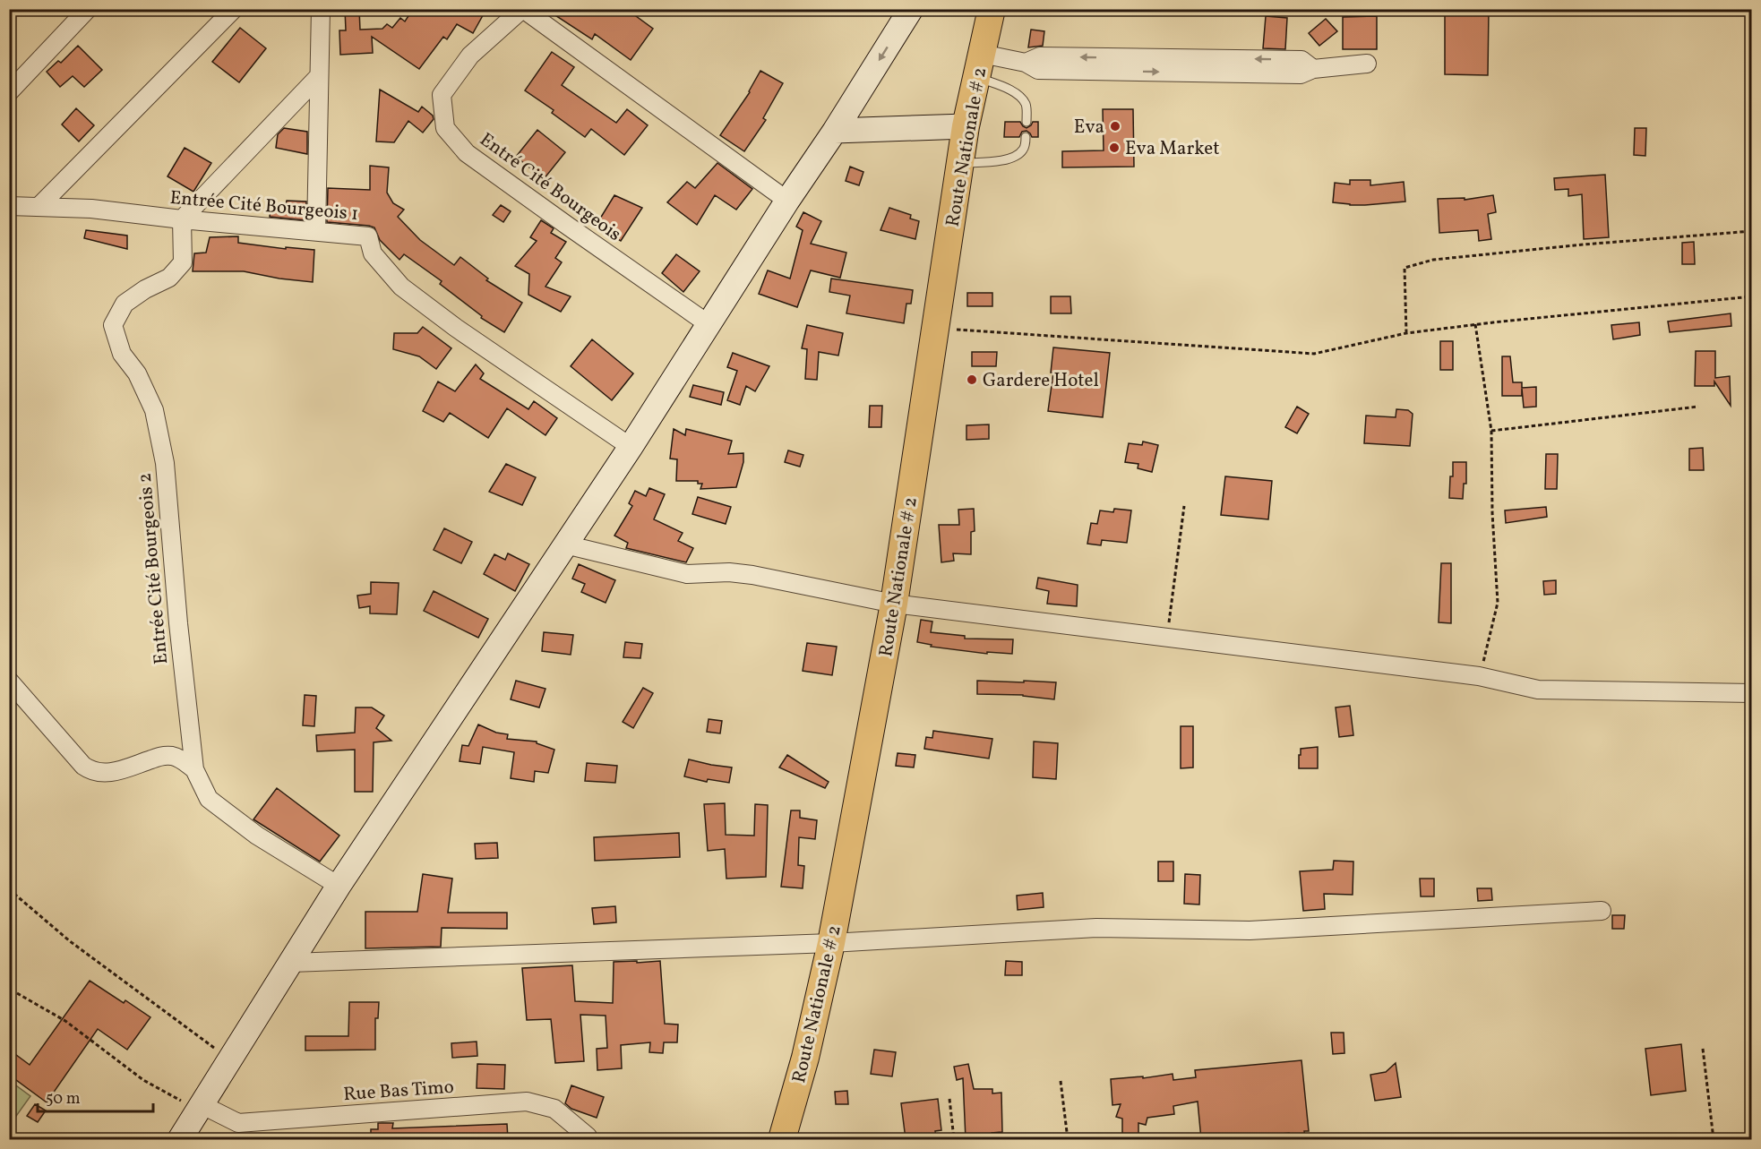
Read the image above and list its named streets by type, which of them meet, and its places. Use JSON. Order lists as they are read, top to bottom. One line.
{"streets":{"main road":["Route Nationale # 2"],"street":["Entré Cité Bourgeois","Entrée Cité Bourgeois 1","Entrée Cité Bourgeois 2","Rue Bas Timo"]},"crossings":[["Entrée Cité Bourgeois 1","Entrée Cité Bourgeois 2"]],"places":["Eva","Eva Market","Gardere Hotel"],"scale_bar":"50 m"}
